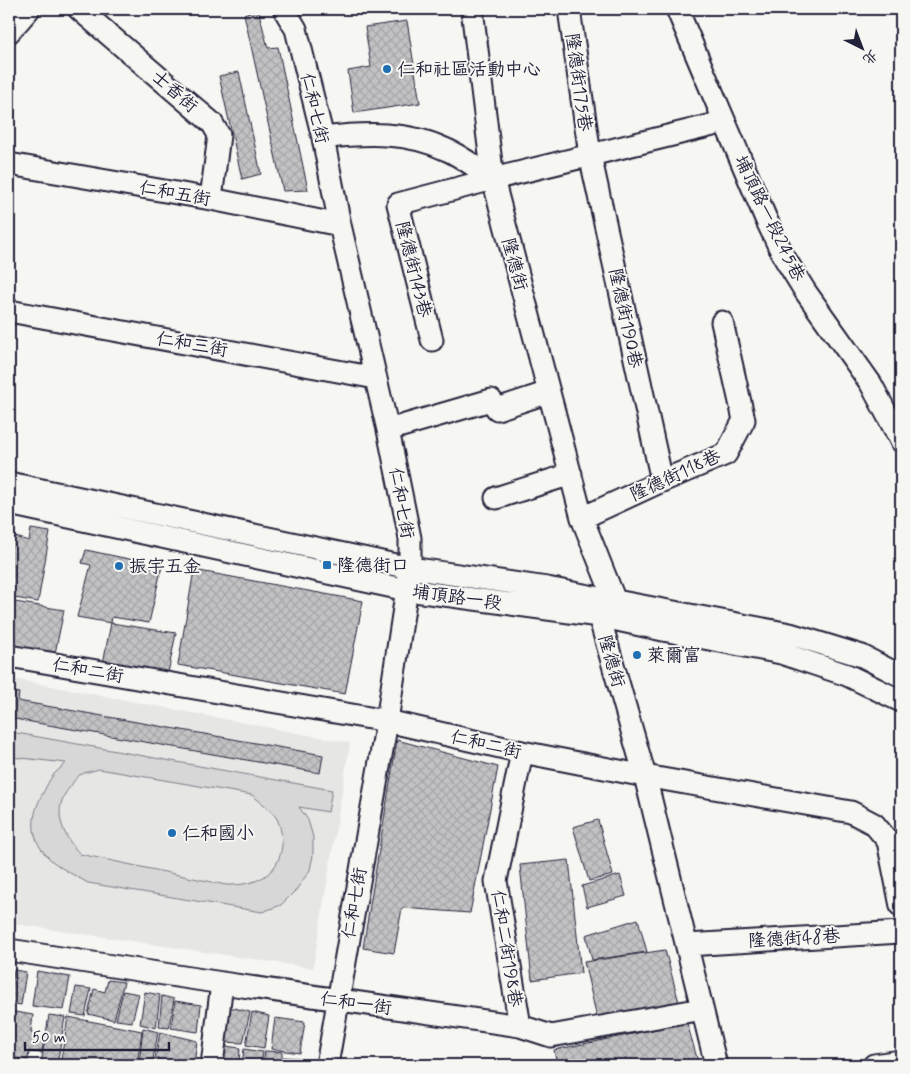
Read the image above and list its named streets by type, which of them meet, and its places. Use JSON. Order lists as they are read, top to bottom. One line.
{"streets":{"street":["隆德街175巷","士香街","仁和七街","仁和五街","埔頂路一段245巷","隆德街","隆德街143巷","隆德街190巷","仁和三街","隆德街118巷","埔頂路一段","仁和二街","隆德街48巷","仁和二街198巷","仁和一街"]},"crossings":[["隆德街175巷","隆德街190巷"],["士香街","仁和五街"],["仁和七街","仁和五街"],["仁和七街","仁和三街"],["仁和七街","埔頂路一段"],["仁和七街","仁和二街"],["仁和七街","仁和一街"],["隆德街","隆德街143巷"],["隆德街","隆德街118巷"],["隆德街","埔頂路一段"],["隆德街","仁和二街"],["隆德街","隆德街48巷"],["隆德街","仁和一街"],["隆德街190巷","隆德街118巷"],["仁和二街","仁和二街198巷"],["仁和二街198巷","仁和一街"]],"places":{"other":["仁和社區活動中心","振宇五金","萊爾富","仁和國小"],"transit":["隆德街口"]},"scale_bar":"50 m","north":"bottom right"}
